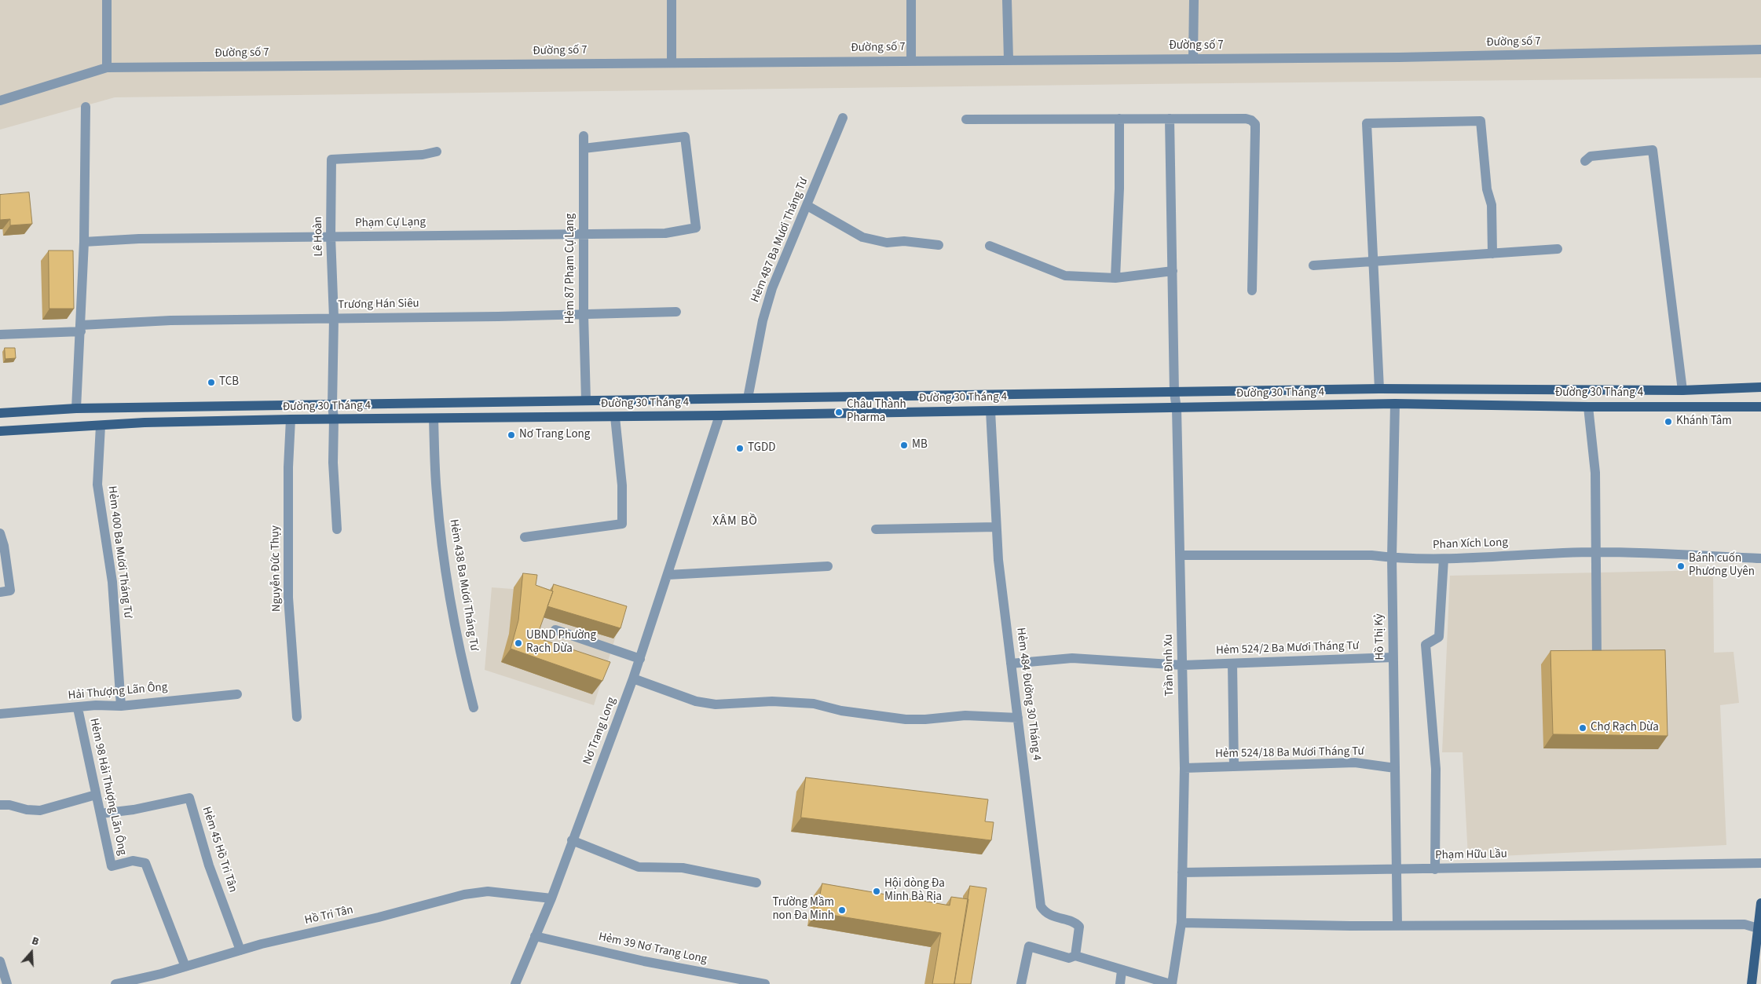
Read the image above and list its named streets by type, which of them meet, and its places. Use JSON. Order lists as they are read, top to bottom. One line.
{"streets":{"main road":["Đường 30 Tháng 4"],"street":["Đường số 7","Phạm Cự Lạng","Lê Hoàn","Hẻm 487 Ba Mươi Tháng Tư","Hẻm 87 Phạm Cự Lạng","Trương Hán Siêu","Phan Xích Long","Hẻm 400 Ba Mươi Tháng Tư","Nguyễn Đức Thụy","Hẻm 438 Ba Mươi Tháng Tư","Hồ Thị Kỷ","Hẻm 524/2 Ba Mươi Tháng Tư","Trần Đình Xu","Hải Thượng Lãn Ông","Hẻm 484 Đường 30 Tháng 4","Nơ Trang Long","Hẻm 524/18 Ba Mươi Tháng Tư","Hẻm 98 Hải Thượng Lãn Ông","Hẻm 45 Hồ Tri Tân","Phạm Hữu Lầu","Hồ Tri Tân","Hẻm 39 Nơ Trang Long"]},"crossings":[["Phạm Cự Lạng","Lê Hoàn"],["Phạm Cự Lạng","Hẻm 87 Phạm Cự Lạng"],["Lê Hoàn","Trương Hán Siêu"],["Lê Hoàn","Đường 30 Tháng 4"],["Hẻm 487 Ba Mươi Tháng Tư","Đường 30 Tháng 4"],["Hẻm 87 Phạm Cự Lạng","Trương Hán Siêu"],["Hẻm 87 Phạm Cự Lạng","Đường 30 Tháng 4"],["Đường 30 Tháng 4","Hẻm 400 Ba Mươi Tháng Tư"],["Đường 30 Tháng 4","Nguyễn Đức Thụy"],["Đường 30 Tháng 4","Hẻm 438 Ba Mươi Tháng Tư"],["Đường 30 Tháng 4","Hồ Thị Kỷ"],["Đường 30 Tháng 4","Trần Đình Xu"],["Đường 30 Tháng 4","Hẻm 484 Đường 30 Tháng 4"],["Đường 30 Tháng 4","Nơ Trang Long"],["Phan Xích Long","Hồ Thị Kỷ"],["Phan Xích Long","Trần Đình Xu"],["Hẻm 400 Ba Mươi Tháng Tư","Hải Thượng Lãn Ông"],["Hồ Thị Kỷ","Hẻm 524/2 Ba Mươi Tháng Tư"],["Hồ Thị Kỷ","Hẻm 524/18 Ba Mươi Tháng Tư"],["Hồ Thị Kỷ","Phạm Hữu Lầu"],["Hẻm 524/2 Ba Mươi Tháng Tư","Trần Đình Xu"],["Hẻm 524/2 Ba Mươi Tháng Tư","Hẻm 484 Đường 30 Tháng 4"],["Trần Đình Xu","Hẻm 524/18 Ba Mươi Tháng Tư"],["Trần Đình Xu","Phạm Hữu Lầu"],["Hải Thượng Lãn Ông","Hẻm 98 Hải Thượng Lãn Ông"],["Nơ Trang Long","Hồ Tri Tân"],["Nơ Trang Long","Hẻm 39 Nơ Trang Long"],["Hẻm 98 Hải Thượng Lãn Ông","Hẻm 45 Hồ Tri Tân"],["Hẻm 98 Hải Thượng Lãn Ông","Hồ Tri Tân"],["Hẻm 45 Hồ Tri Tân","Hồ Tri Tân"]],"districts":["XÂM BỒ"],"places":["TCB","Châu Thành Pharma","Khánh Tâm","Nơ Trang Long","MB","TGDD","Bánh cuốn Phương Uyên","UBND Phường Rạch Dừa","Chợ Rạch Dừa","Hội dòng Đa Minh Bà Rịa","Trường Mầm non Đa Minh"],"north":"top"}
